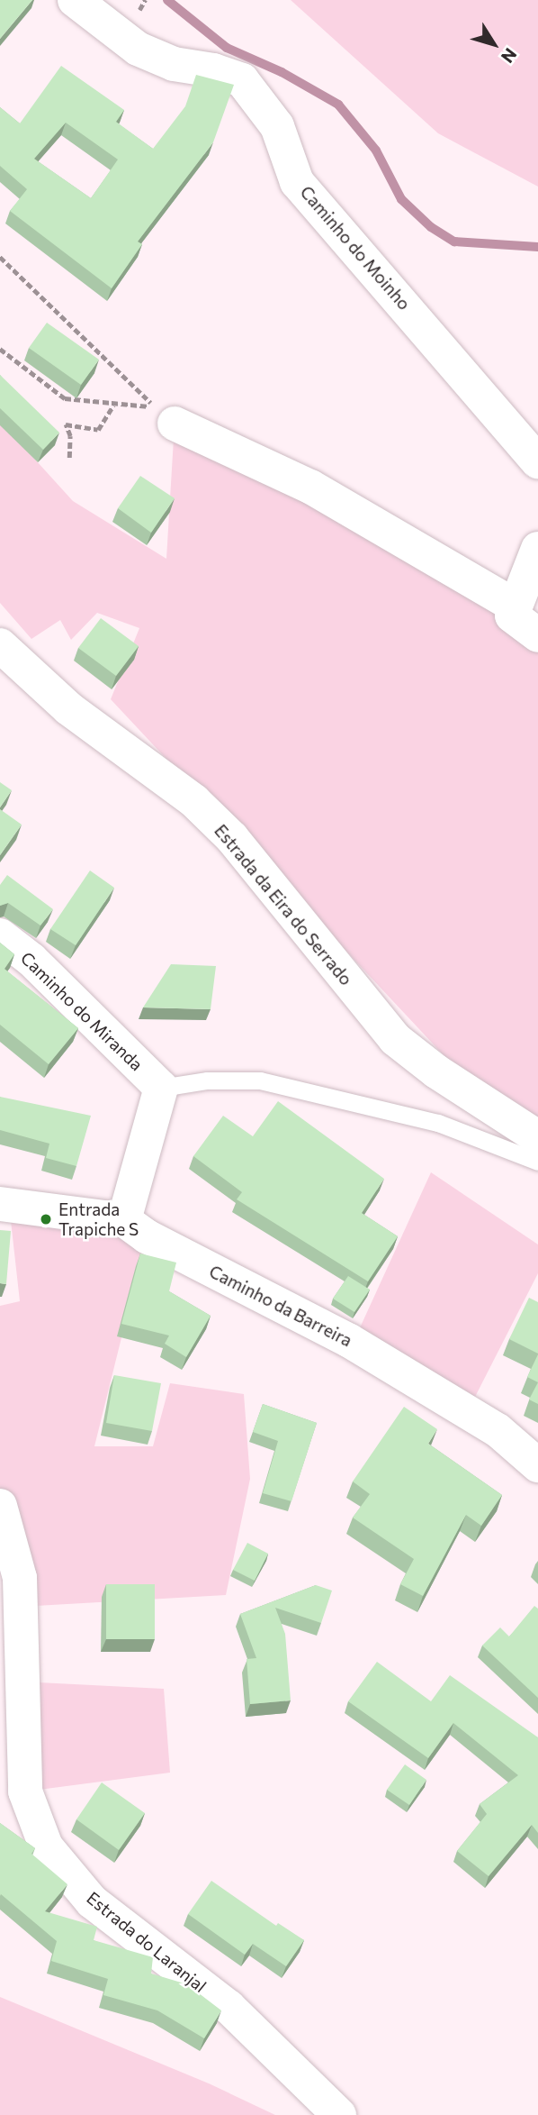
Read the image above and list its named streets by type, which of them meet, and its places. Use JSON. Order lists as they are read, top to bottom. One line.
{"streets":{"street":["Caminho do Moinho","Estrada da Eira do Serrado","Caminho do Miranda","Caminho da Barreira","Estrada do Laranjal"]},"places":["Entrada Trapiche S"],"north":"bottom right"}
